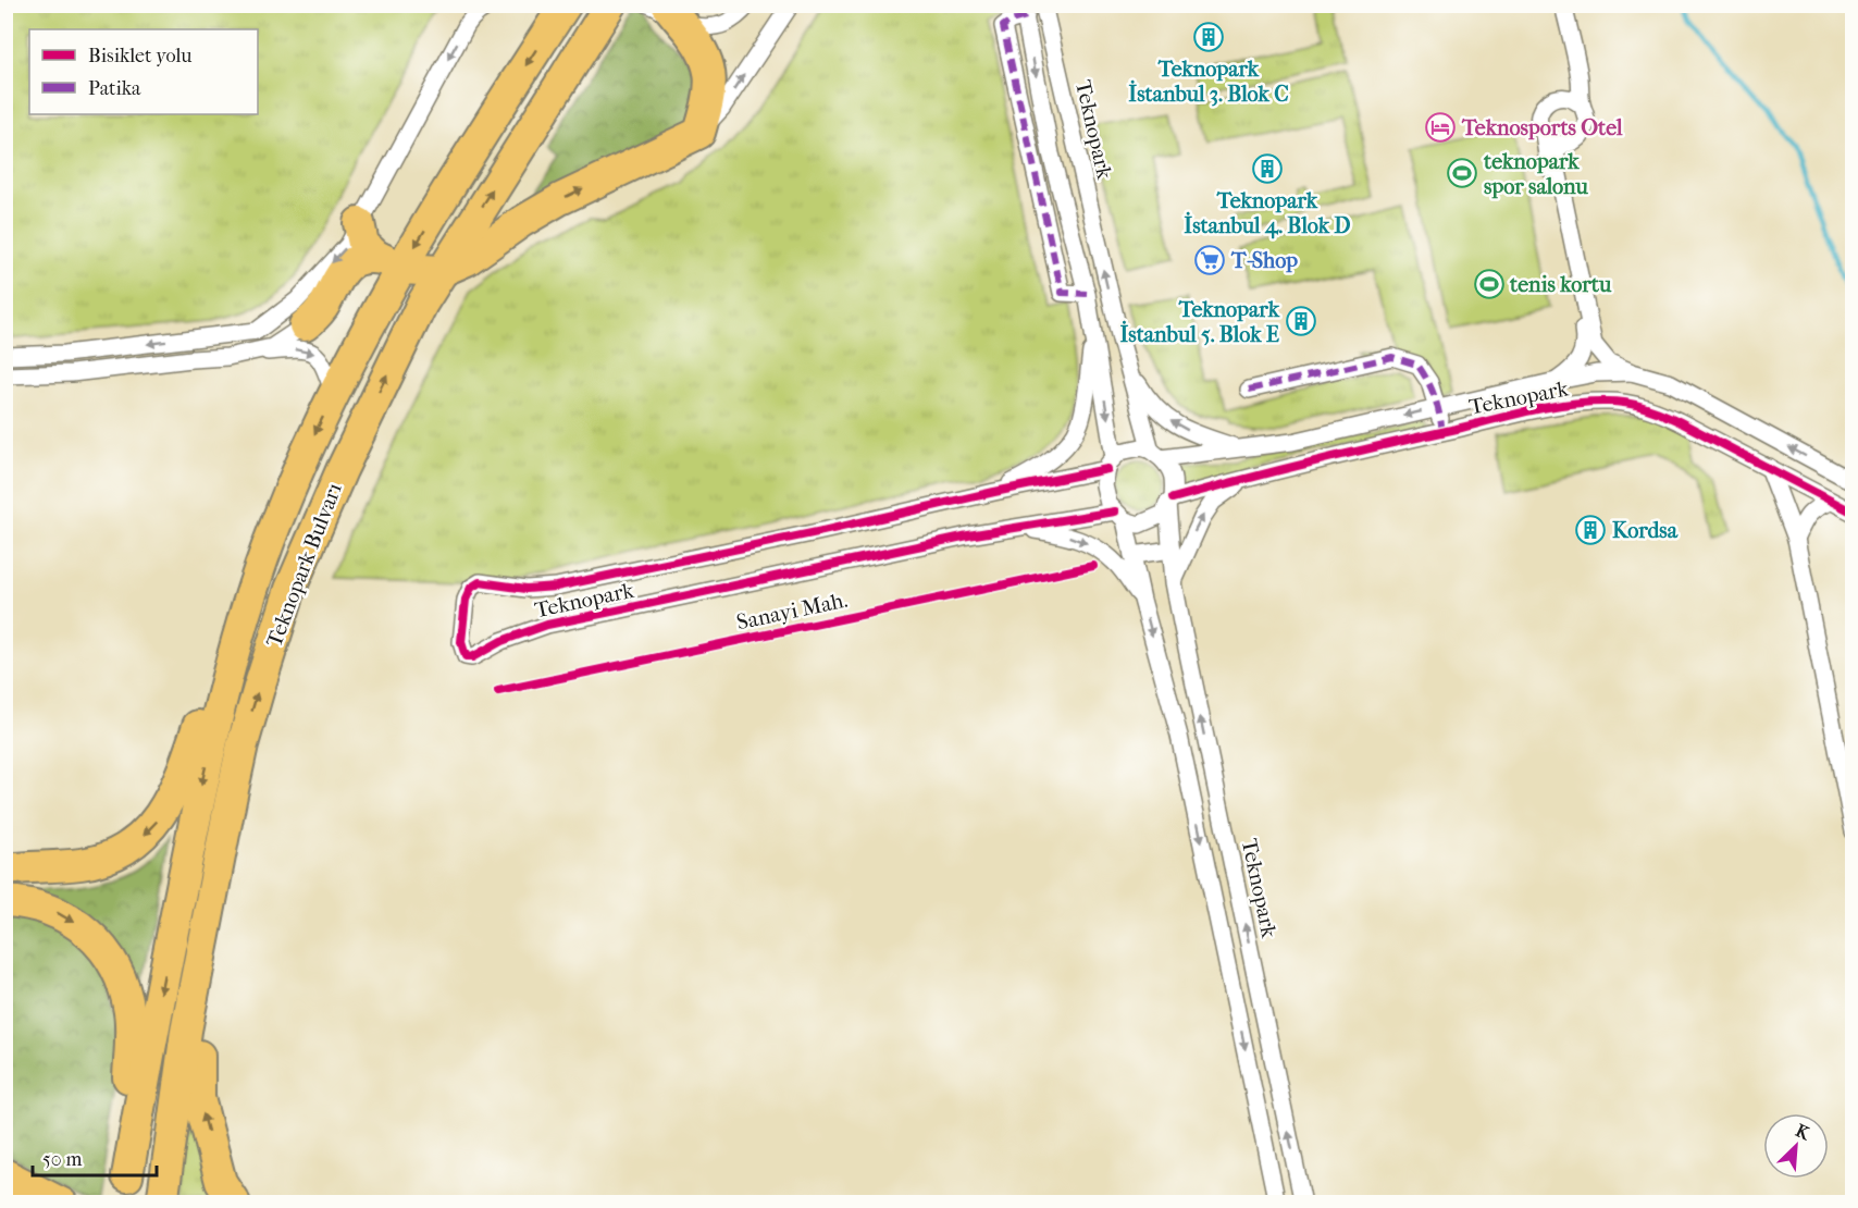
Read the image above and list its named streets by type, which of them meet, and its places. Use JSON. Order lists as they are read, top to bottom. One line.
{"streets":{"highway":["Teknopark Bulvarı"],"street":["Teknopark"],"cycle path":["Sanayi Mah."]},"places":{"building":["Teknopark İstanbul 3. Blok C","Teknopark İstanbul 4. Blok D","Teknopark İstanbul 5. Blok E","Kordsa"],"hotel":["Teknosports Otel"],"sports":["teknopark spor salonu","tenis kortu"],"supermarket":["T-Shop"]},"legend":["Bisiklet yolu","Patika"],"scale_bar":"50 m","north":"top right"}
